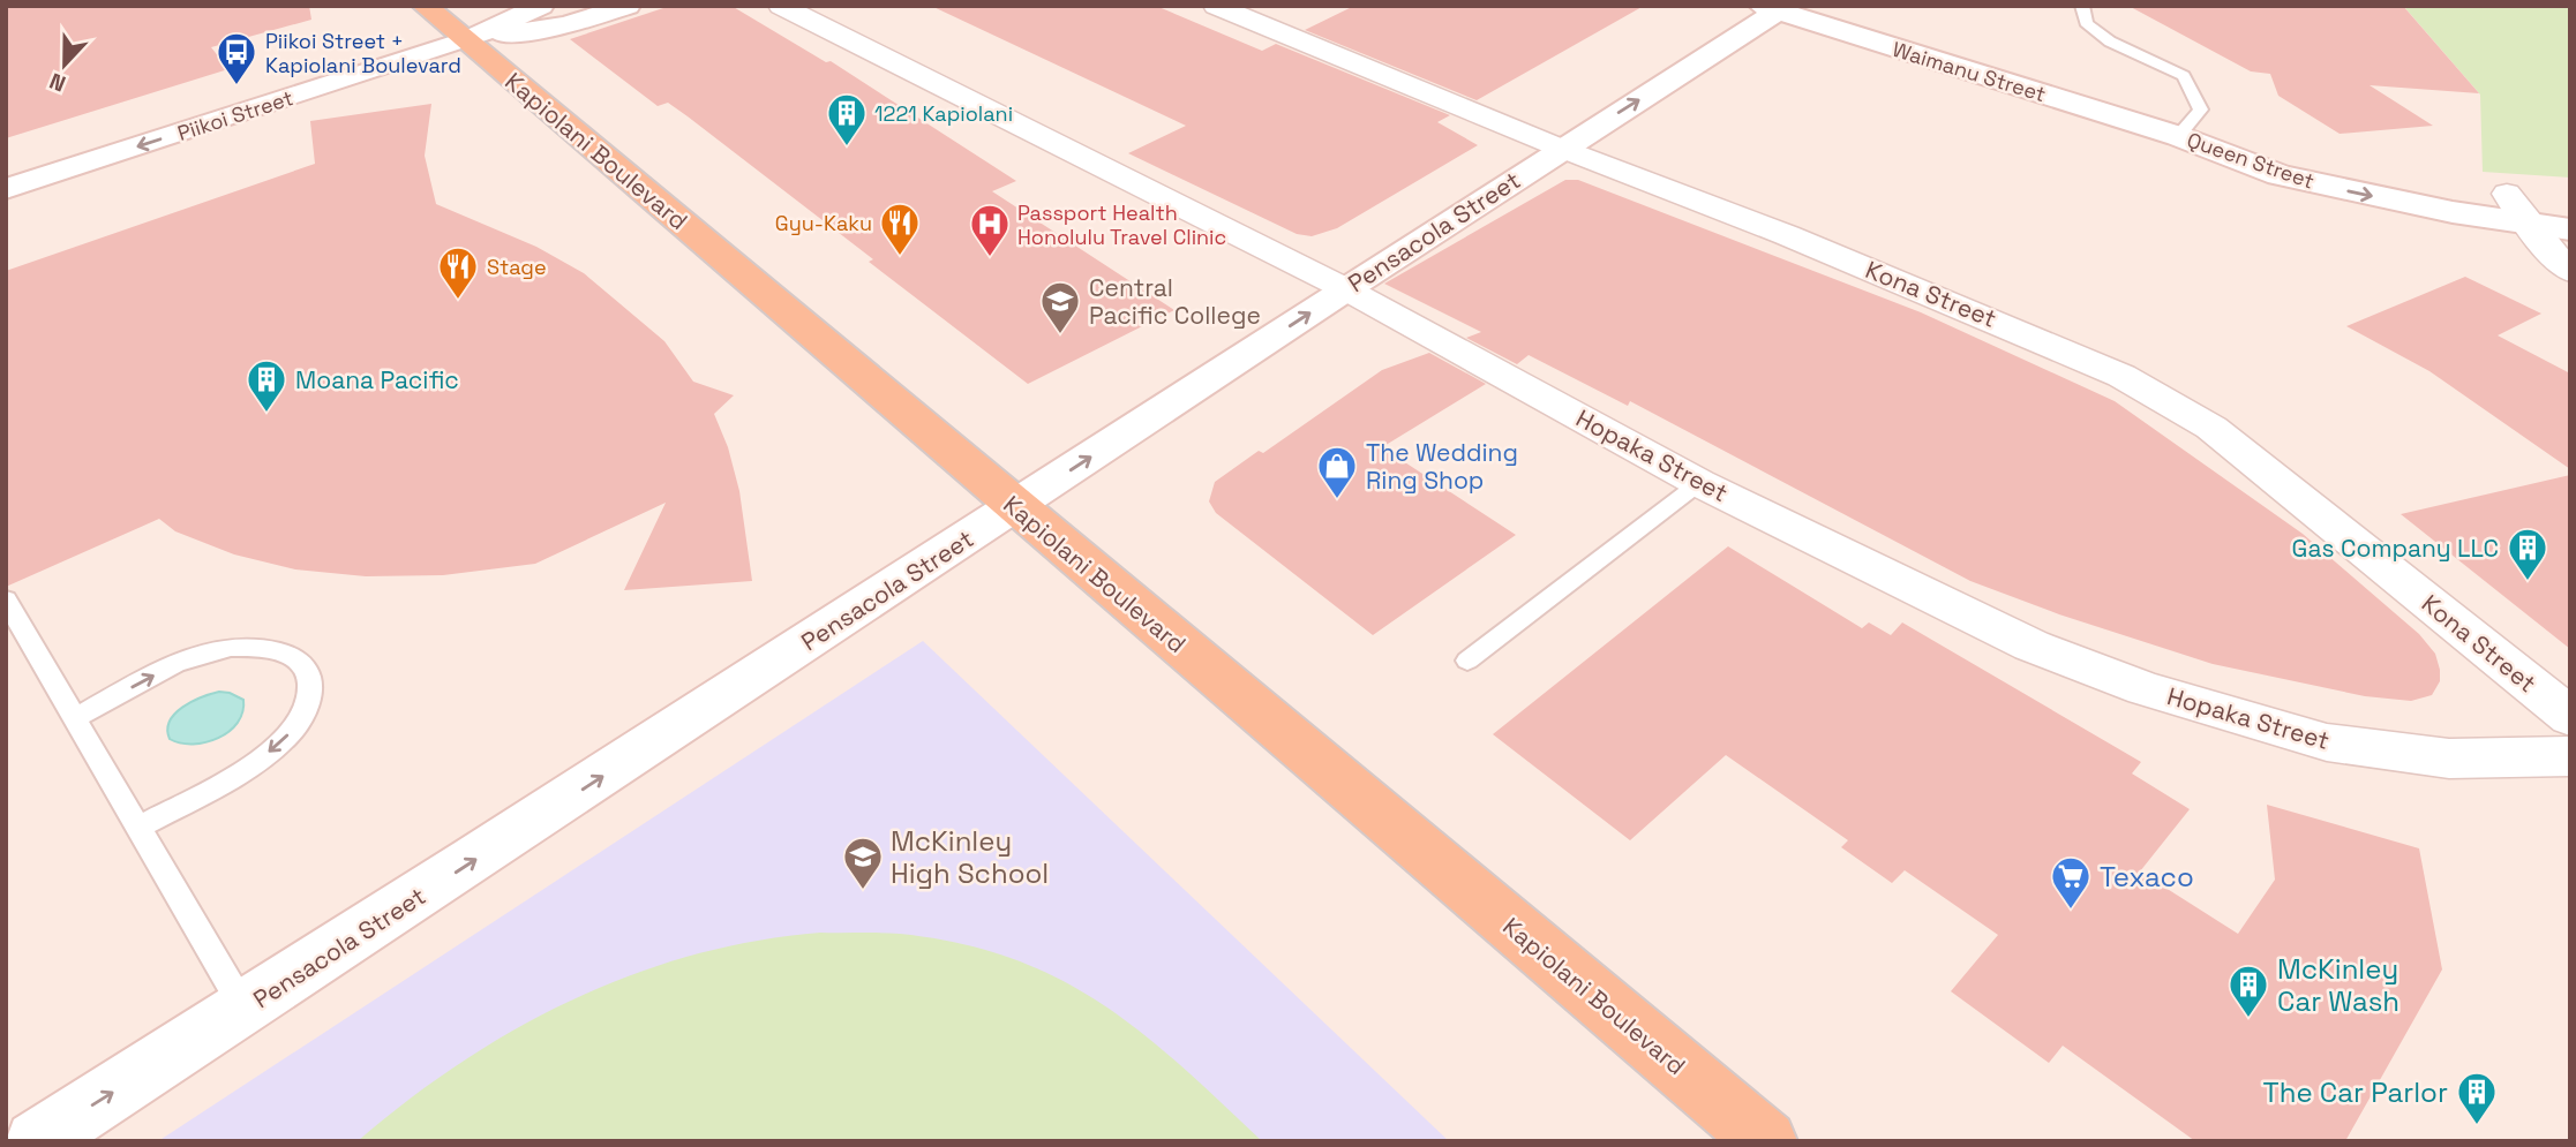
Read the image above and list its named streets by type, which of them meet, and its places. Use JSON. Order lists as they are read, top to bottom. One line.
{"streets":{"main road":["Kapiolani Boulevard"],"street":["Waimanu Street","Piikoi Street","Queen Street","Pensacola Street","Kona Street","Hopaka Street"]},"crossings":[["Waimanu Street","Queen Street"],["Waimanu Street","Pensacola Street"],["Piikoi Street","Kapiolani Boulevard"],["Kapiolani Boulevard","Pensacola Street"],["Pensacola Street","Kona Street"],["Pensacola Street","Hopaka Street"]],"one_way":["Piikoi Street","Pensacola Street"],"places":{"bus stop":["Piikoi Street + Kapiolani Boulevard"],"building":["1221 Kapiolani","Moana Pacific","Gas Company LLC","McKinley Car Wash","The Car Parlor"],"restaurant":["Gyu-Kaku","Stage"],"hospital":["Passport Health Honolulu Travel Clinic"],"school or university":["Central Pacific College","McKinley High School"],"shop":["The Wedding Ring Shop"],"supermarket":["Texaco"]},"north":"bottom"}
